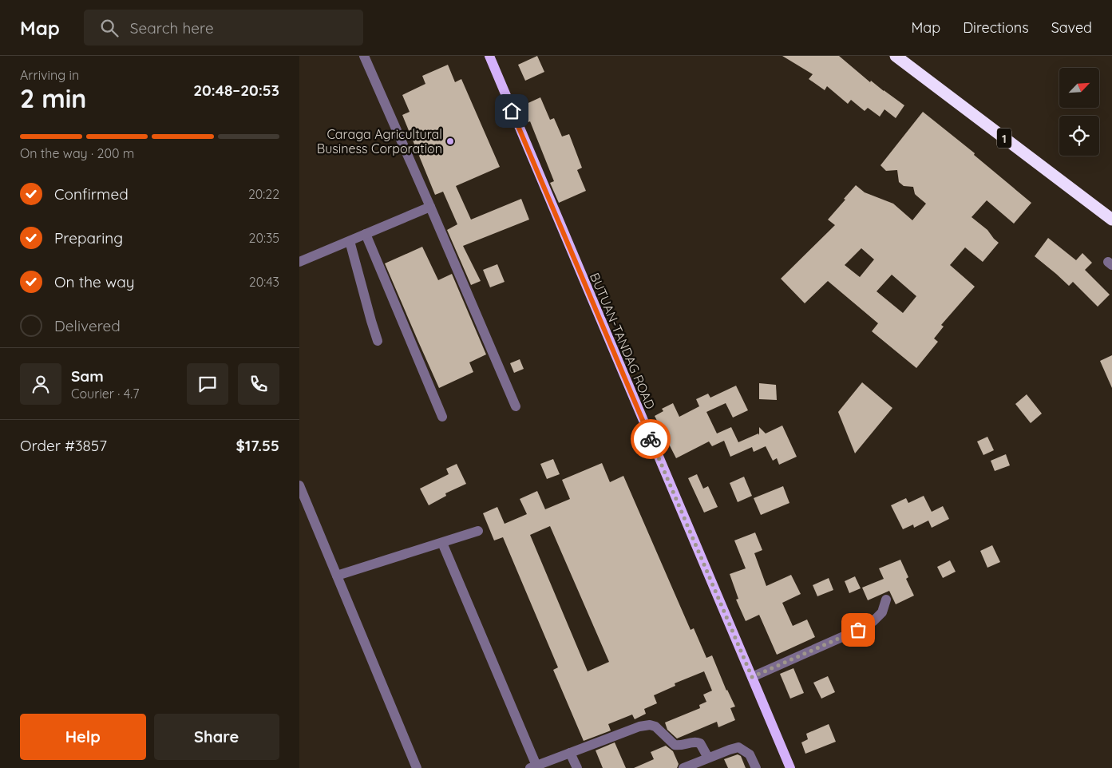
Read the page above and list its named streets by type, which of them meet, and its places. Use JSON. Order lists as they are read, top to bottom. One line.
{"streets":{"highway":["1"],"main road":["BUTUAN-TANDAG ROAD"]},"places":["Caraga Agricultural Business Corporation"],"north":"top right","page":{"header":"Map","search":"Search here","nav":["Map","Directions","Saved"],"heading":["2 min","Arriving in","20:48–20:53"],"panel":["Sam","Courier · 4.7","Order #3857","$17.55"],"bar":"On the way · 200 m","list":[["Confirmed","20:22"],["Preparing","20:35"],["On the way","20:43"],"Delivered"],"buttons":["Help","Share"]}}
